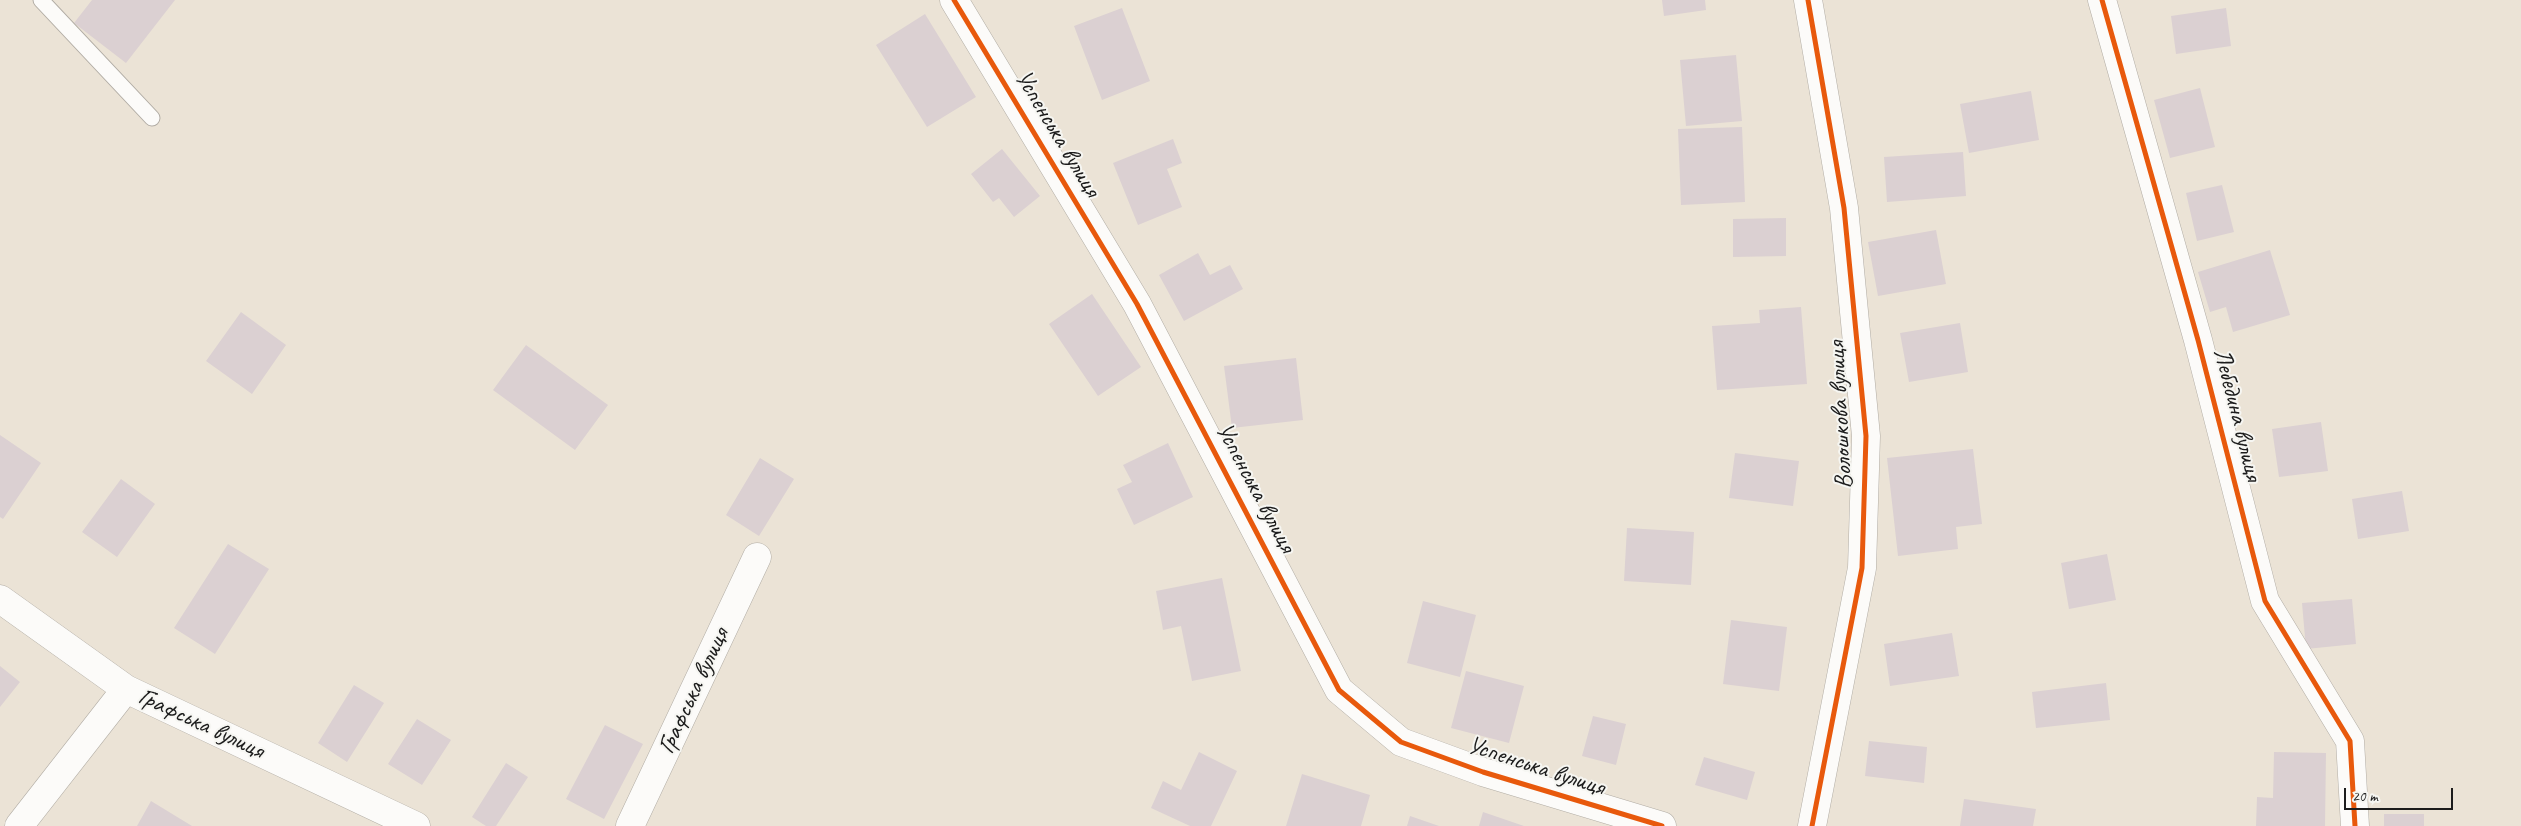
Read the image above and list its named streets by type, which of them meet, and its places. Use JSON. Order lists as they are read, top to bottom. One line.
{"streets":{"street":["Успенська вулиця","Волошкова вулиця","Лебедина вулиця","Графська вулиця"]},"scale_bar":"20 m"}
